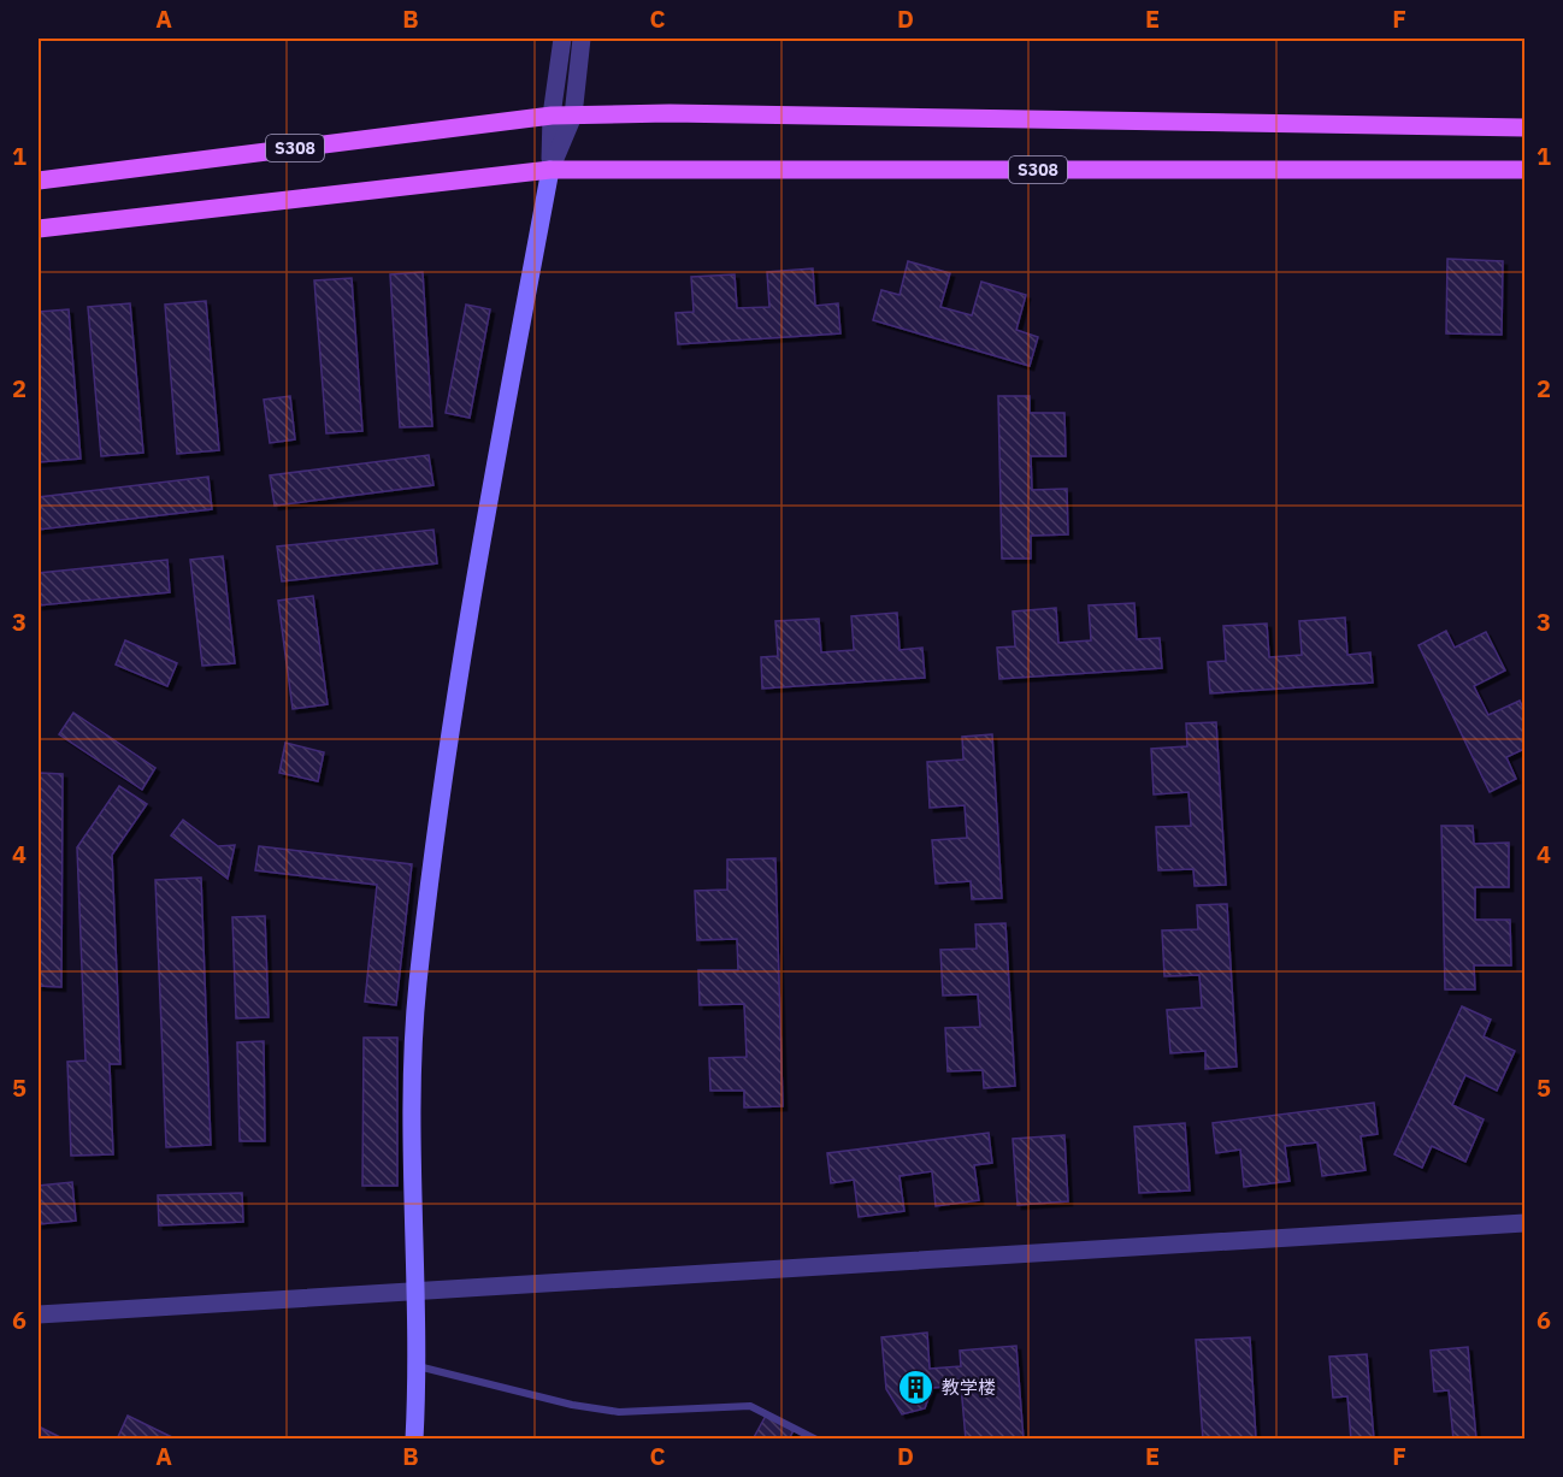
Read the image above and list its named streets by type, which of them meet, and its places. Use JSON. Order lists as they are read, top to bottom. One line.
{"streets":{"main road":["S308"]},"places":{"building":["教学楼"]},"grid":{"columns":["A","B","C","D","E","F"],"rows":["1","2","3","4","5","6"]}}
